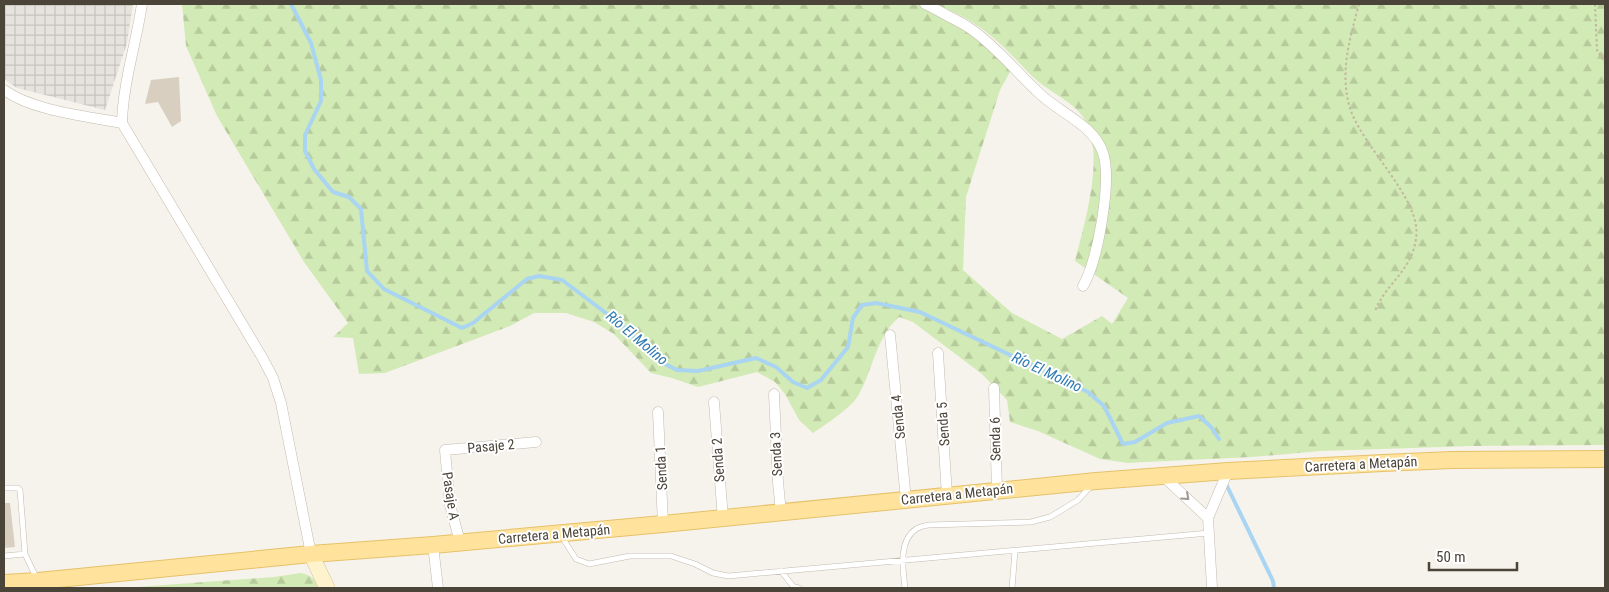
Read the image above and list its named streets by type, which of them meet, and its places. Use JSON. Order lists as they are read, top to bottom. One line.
{"streets":{"main road":["Carretera a Metapán"],"street":["Senda 4","Senda 5","Senda 6","Pasaje 2","Senda 3","Senda 2","Senda 1","Pasaje A"]},"crossings":[["Senda 4","Carretera a Metapán"],["Senda 5","Carretera a Metapán"],["Senda 6","Carretera a Metapán"],["Pasaje 2","Pasaje A"],["Senda 3","Carretera a Metapán"],["Senda 2","Carretera a Metapán"],["Carretera a Metapán","Senda 1"],["Carretera a Metapán","Pasaje A"]],"water":["Río El Molino"],"scale_bar":"50 m"}
